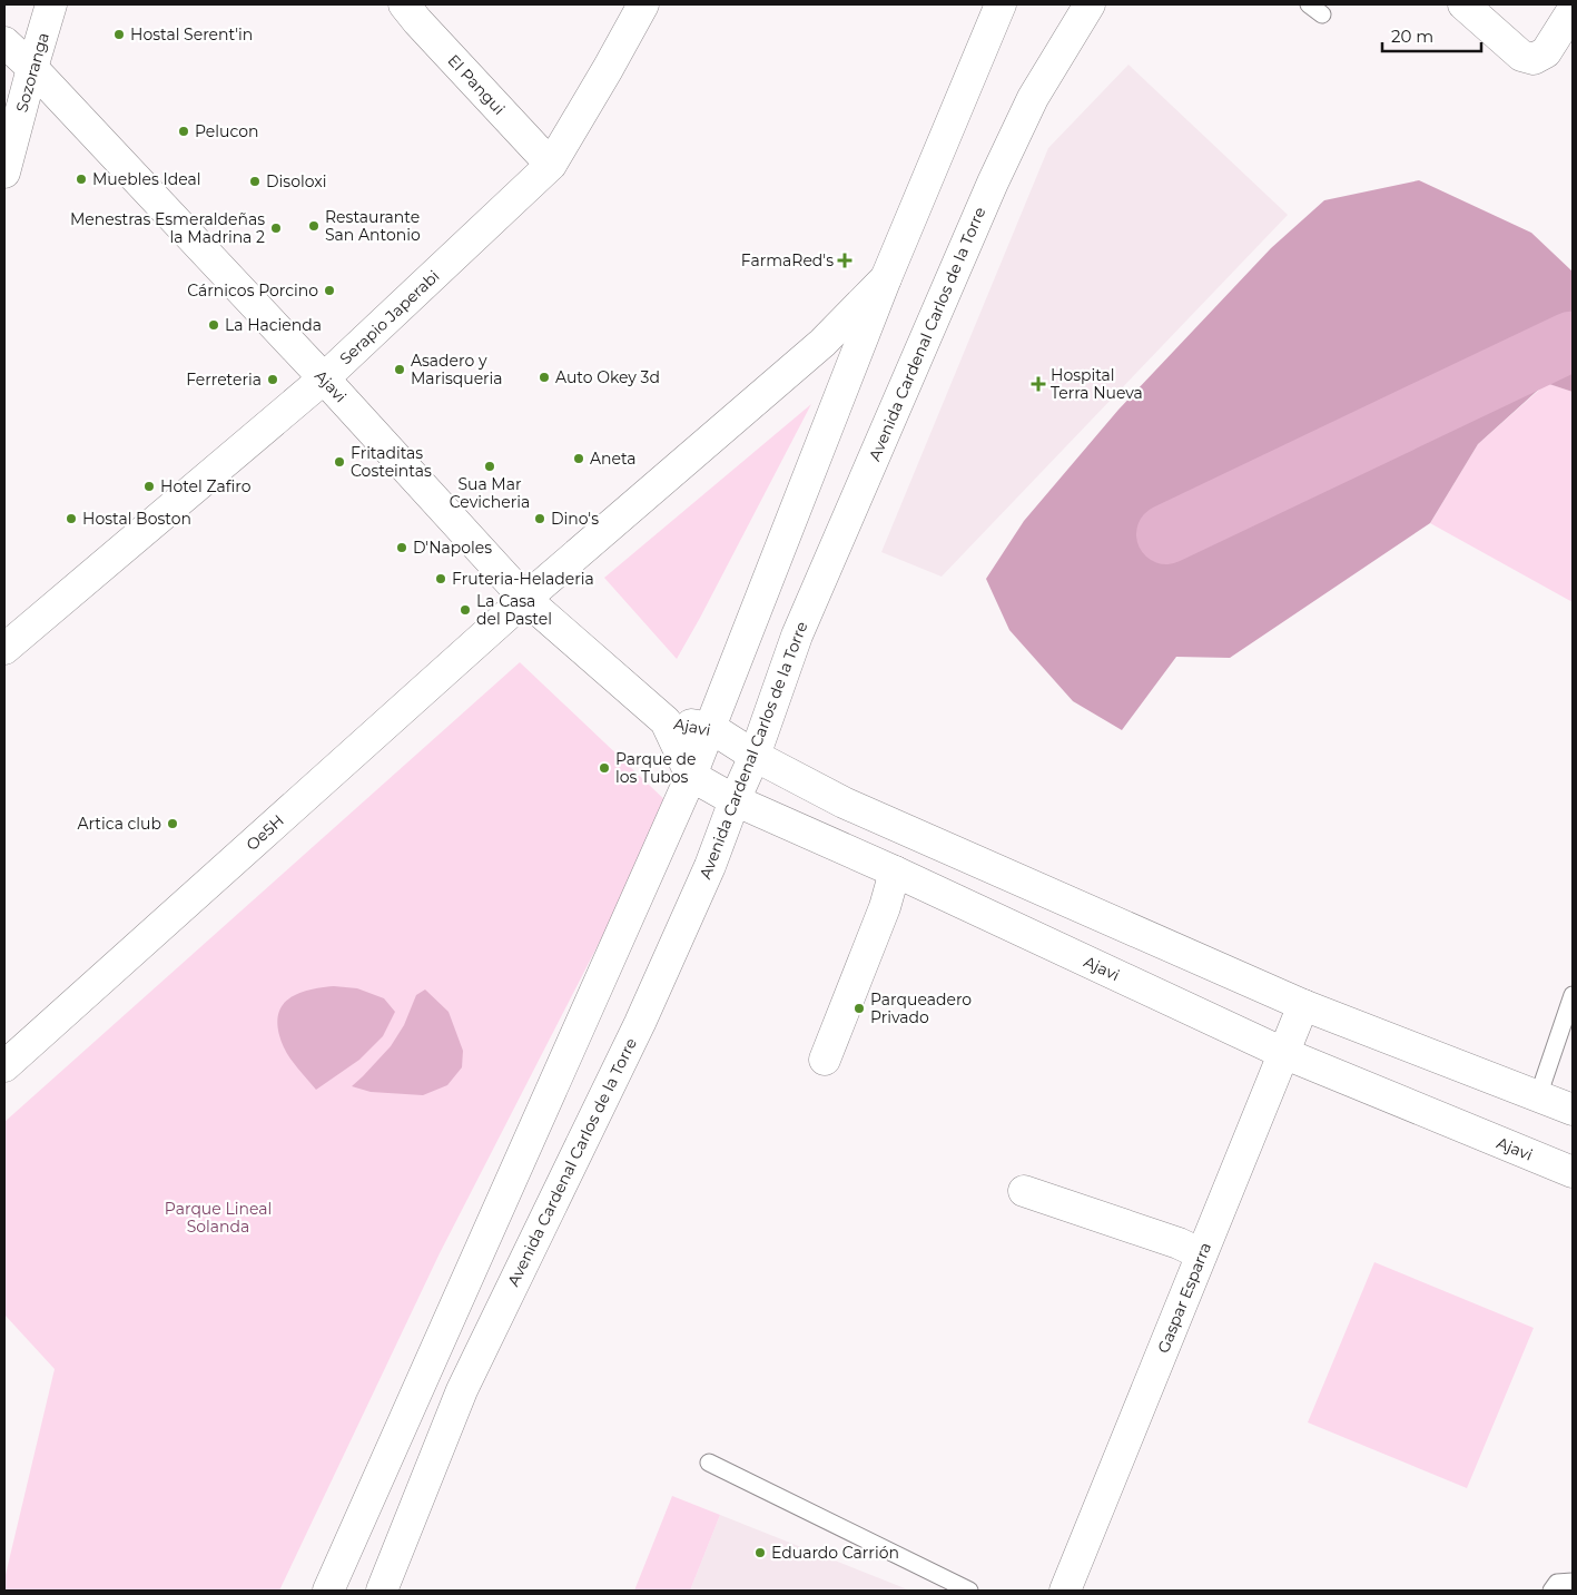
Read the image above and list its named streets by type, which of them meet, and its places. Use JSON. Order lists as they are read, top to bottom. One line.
{"streets":{"street":["Sozoranga","El Pangui","Serapio Japerabi","Avenida Cardenal Carlos de la Torre","Ajavi","Oe5H","Gaspar Esparra"]},"crossings":[["Sozoranga","Ajavi"],["El Pangui","Serapio Japerabi"],["Serapio Japerabi","Ajavi"],["Avenida Cardenal Carlos de la Torre","Ajavi"],["Ajavi","Oe5H"],["Ajavi","Gaspar Esparra"]],"parks":["Parque Lineal Solanda"],"places":{"other":["Hostal Serent'in","Pelucon","Muebles Ideal","Disoloxi","Restaurante San Antonio","Menestras Esmeraldeñas la Madrina 2","Cárnicos Porcino","La Hacienda","Asadero y Marisqueria","Auto Okey 3d","Ferreteria","Aneta","Fritaditas Costeintas","Sua Mar Cevicheria","Hotel Zafiro","Hostal Boston","Dino's","D'Napoles","Fruteria-Heladeria","La Casa del Pastel","Parque de los Tubos","Artica club","Parqueadero Privado","Eduardo Carrión"],"health":["FarmaRed's","Hospital Terra Nueva"]},"scale_bar":"20 m"}
